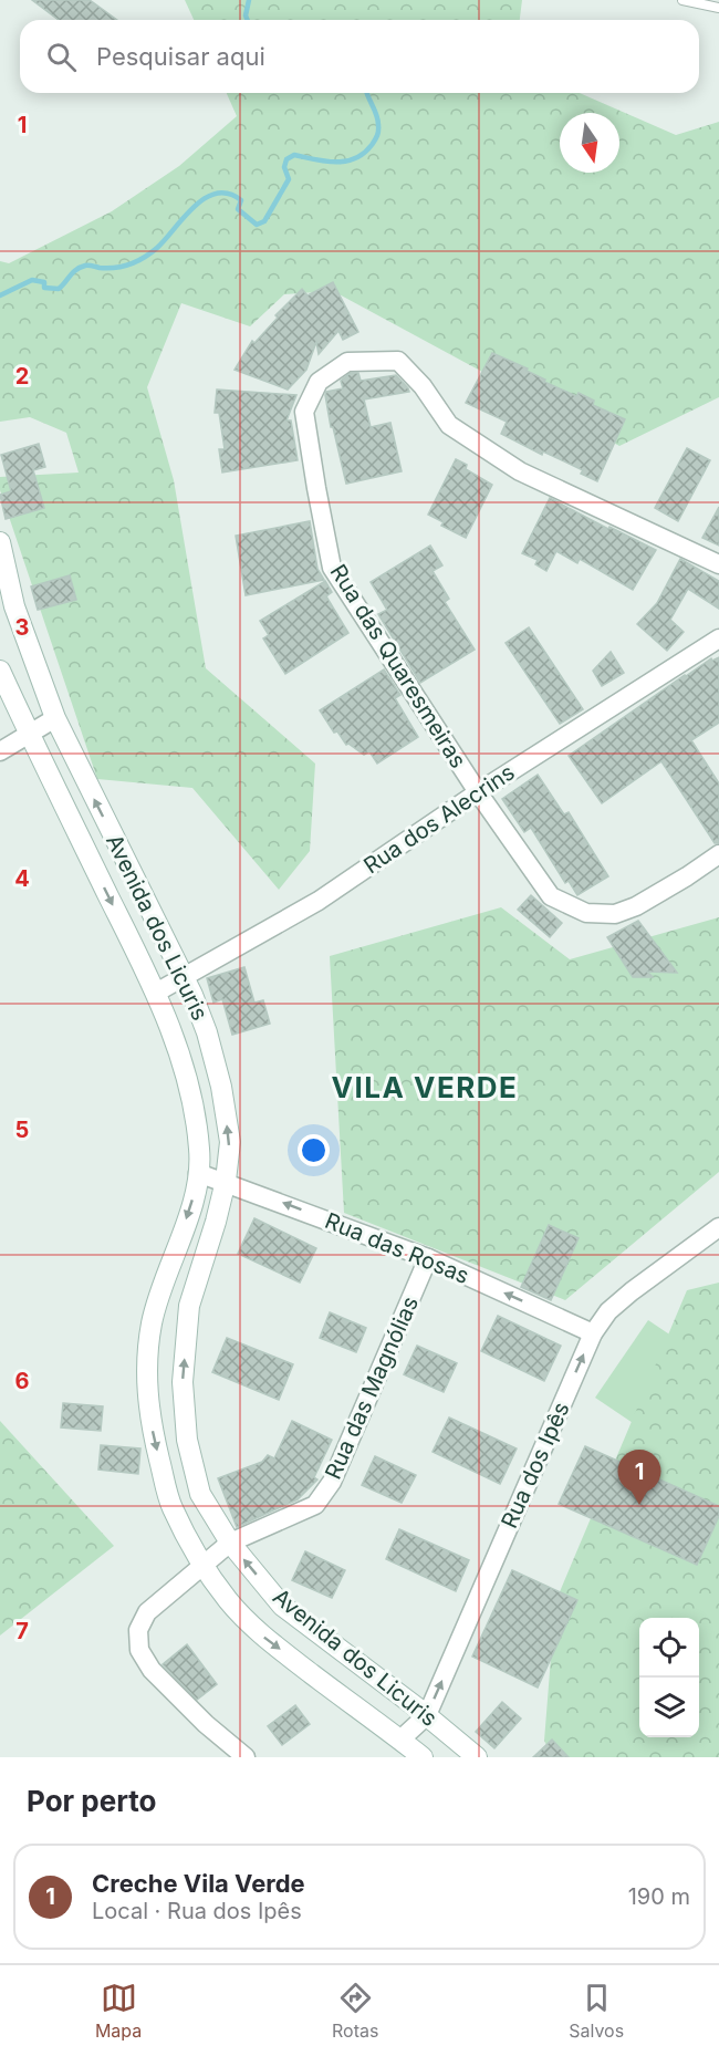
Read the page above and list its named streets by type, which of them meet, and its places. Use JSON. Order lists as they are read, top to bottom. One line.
{"streets":{"street":["Rua das Quaresmeiras","Rua dos Alecrins","Avenida dos Licuris","Rua das Rosas","Rua das Magnólias","Rua dos Ipês"]},"crossings":[["Rua das Quaresmeiras","Rua dos Alecrins"],["Rua dos Alecrins","Avenida dos Licuris"],["Avenida dos Licuris","Rua das Rosas"],["Avenida dos Licuris","Rua das Magnólias"],["Avenida dos Licuris","Rua dos Ipês"],["Rua das Rosas","Rua das Magnólias"],["Rua das Rosas","Rua dos Ipês"]],"one_way":["Rua das Rosas","Rua dos Ipês"],"districts":["VILA VERDE"],"north":"bottom","page":{"search":"Pesquisar aqui","pins":"1","heading":"Por perto","list":[{"mark":"1","name":"Creche Vila Verde","note":"Local · Rua dos Ipês","value":"190 m"}],"nav":["Mapa","Rotas","Salvos"]},"grid":{"rows":["1","2","3","4","5","6","7"]}}
